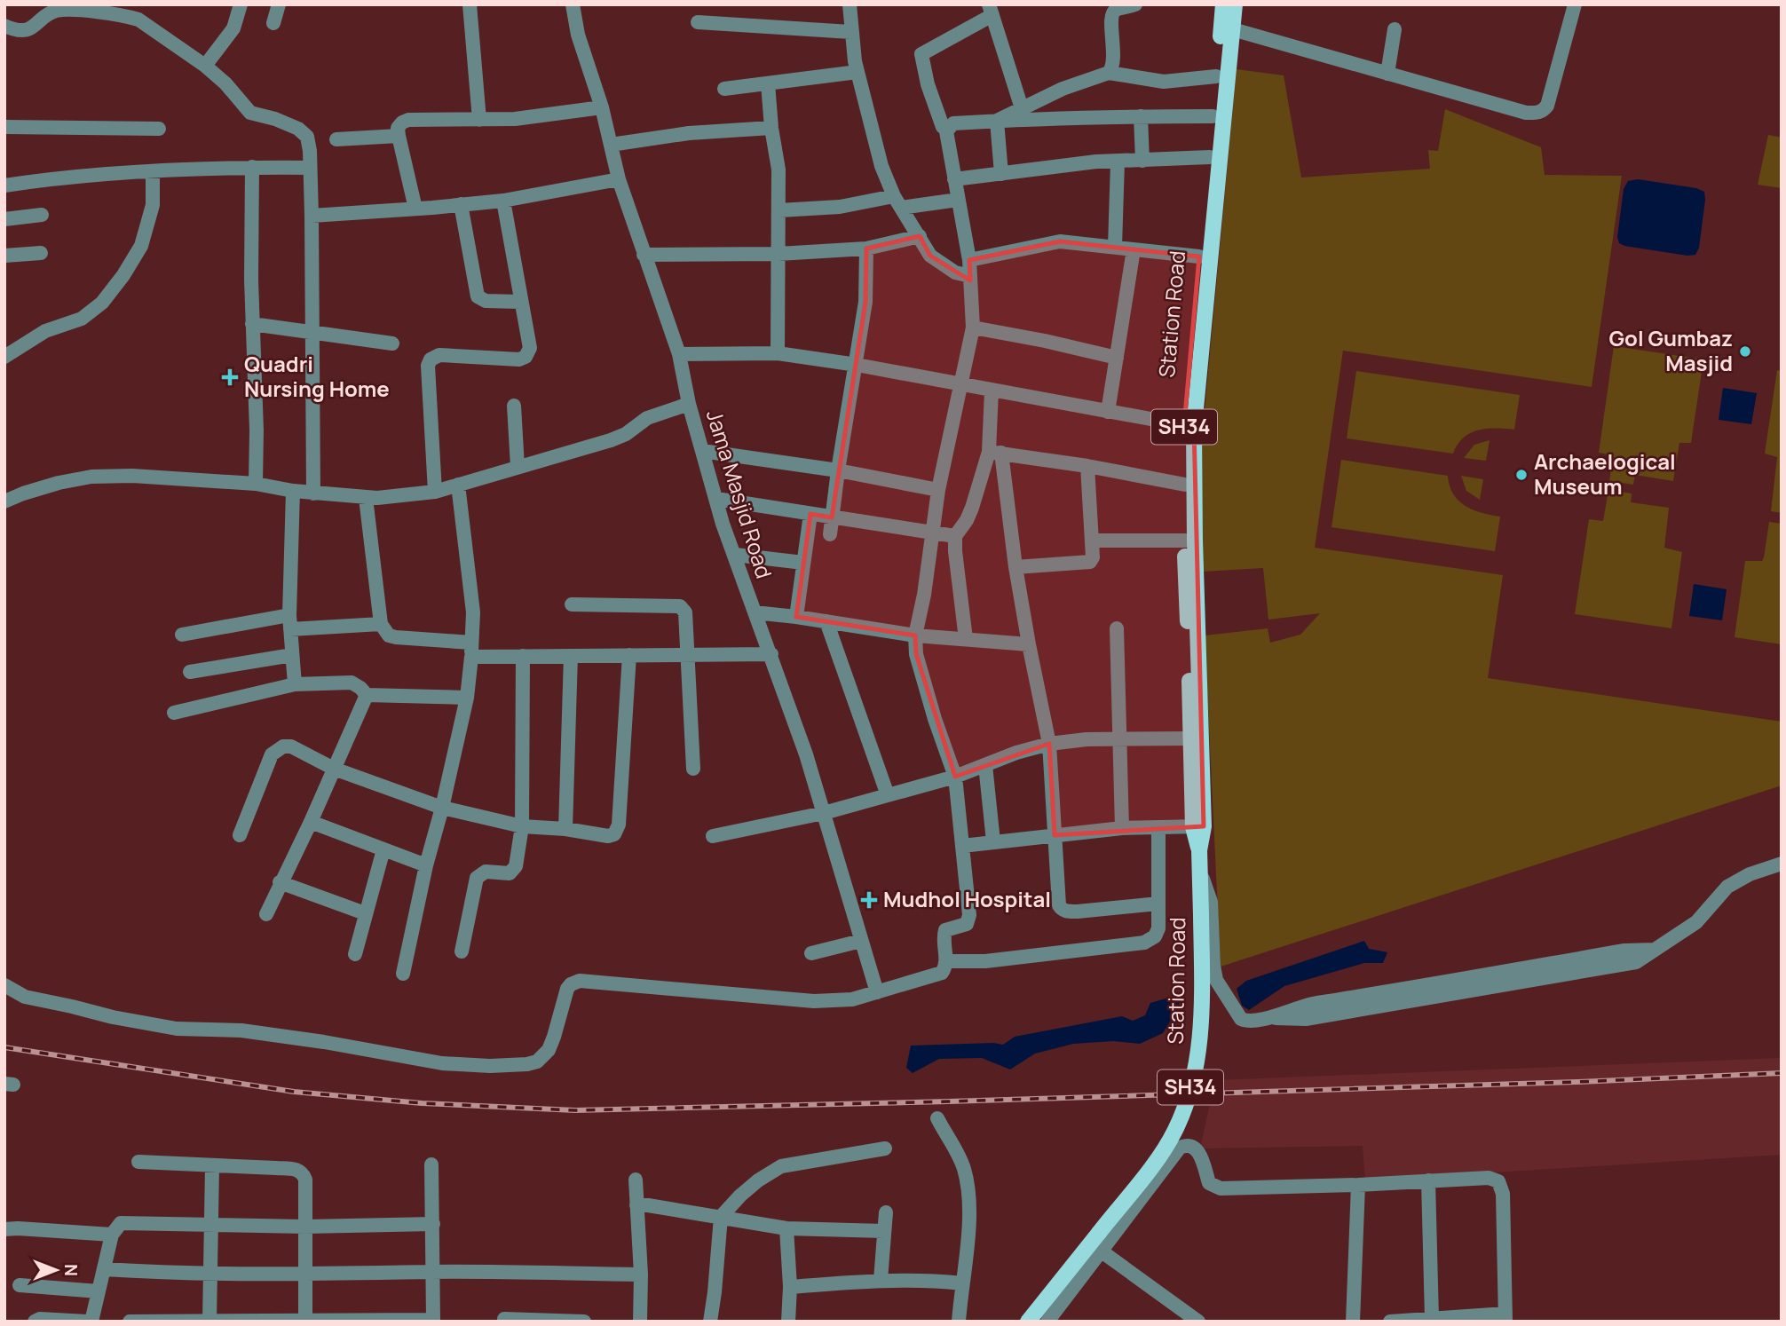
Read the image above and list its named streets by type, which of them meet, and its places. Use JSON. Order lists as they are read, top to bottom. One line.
{"streets":{"main road":["Station Road","SH34"],"street":["Jama Masjid Road"]},"places":{"other":["Gol Gumbaz Masjid","Archaelogical Museum"],"health":["Quadri Nursing Home","Mudhol Hospital"]},"north":"right"}
